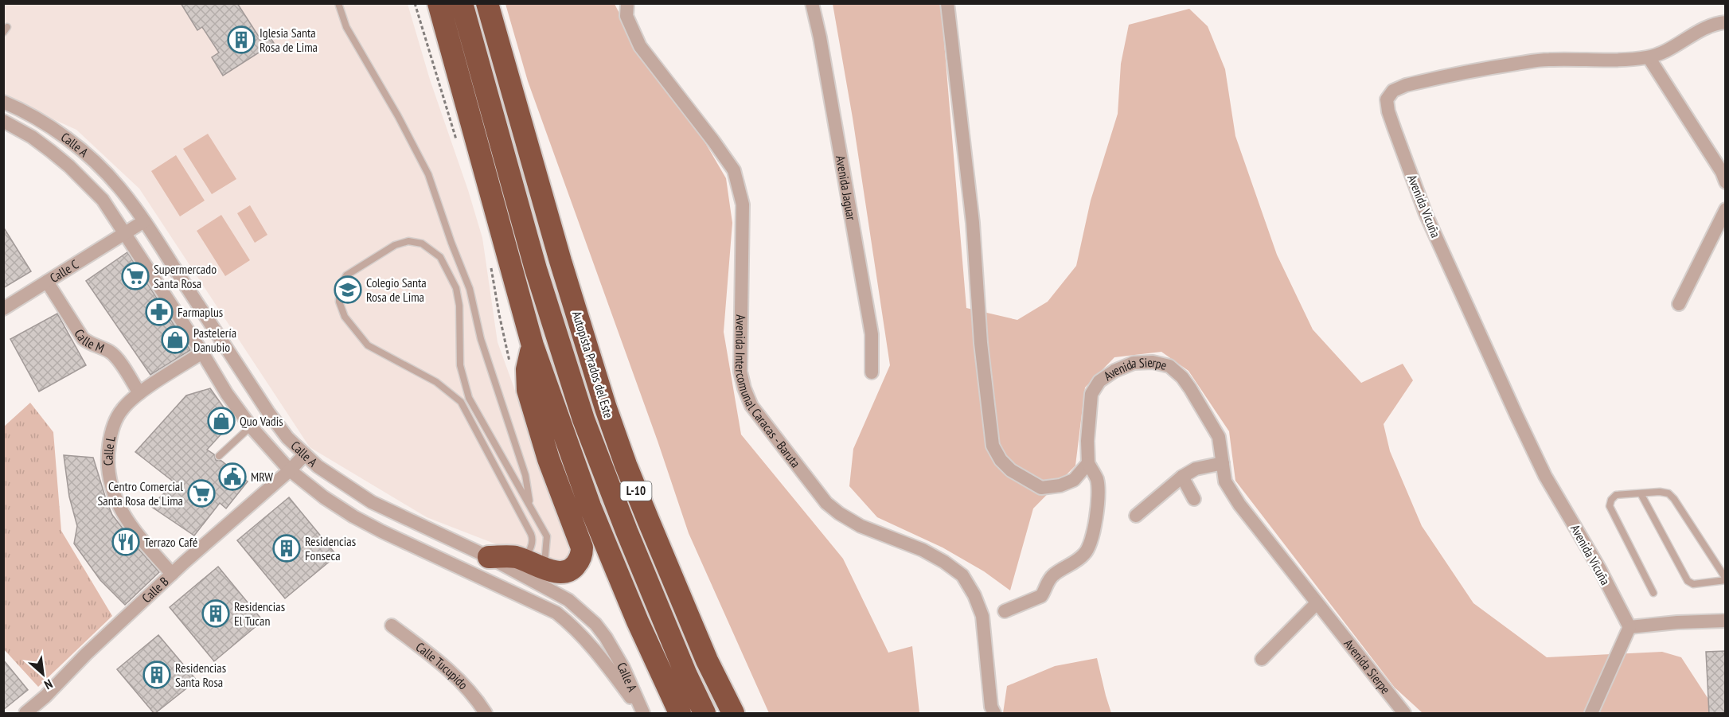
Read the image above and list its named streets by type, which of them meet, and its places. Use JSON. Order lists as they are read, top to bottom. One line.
{"streets":{"highway":["Autopista Prados del Este","L-10"],"street":["Calle A","Avenida Jaguar","Avenida Vicuña","Calle C","Calle M","Avenida Sierpe","Avenida Intercomunal Caracas - Baruta","Calle L","Calle B","Calle Tucupido"]},"crossings":[["Calle A","Calle C"],["Calle A","Calle L"],["Calle A","Calle B"],["Calle C","Calle M"],["Calle M","Calle L"],["Calle L","Calle B"]],"places":{"building":["Iglesia Santa Rosa de Lima","Residencias Fonseca","Residencias El Tucan","Residencias Santa Rosa"],"supermarket":["Supermercado Santa Rosa","Centro Comercial Santa Rosa de Lima"],"school or university":["Colegio Santa Rosa de Lima"],"pharmacy":["Farmaplus"],"shop":["Pastelería Danubio","Quo Vadis"],"public building":["MRW"],"restaurant":["Terrazo Café"]},"north":"bottom right"}
